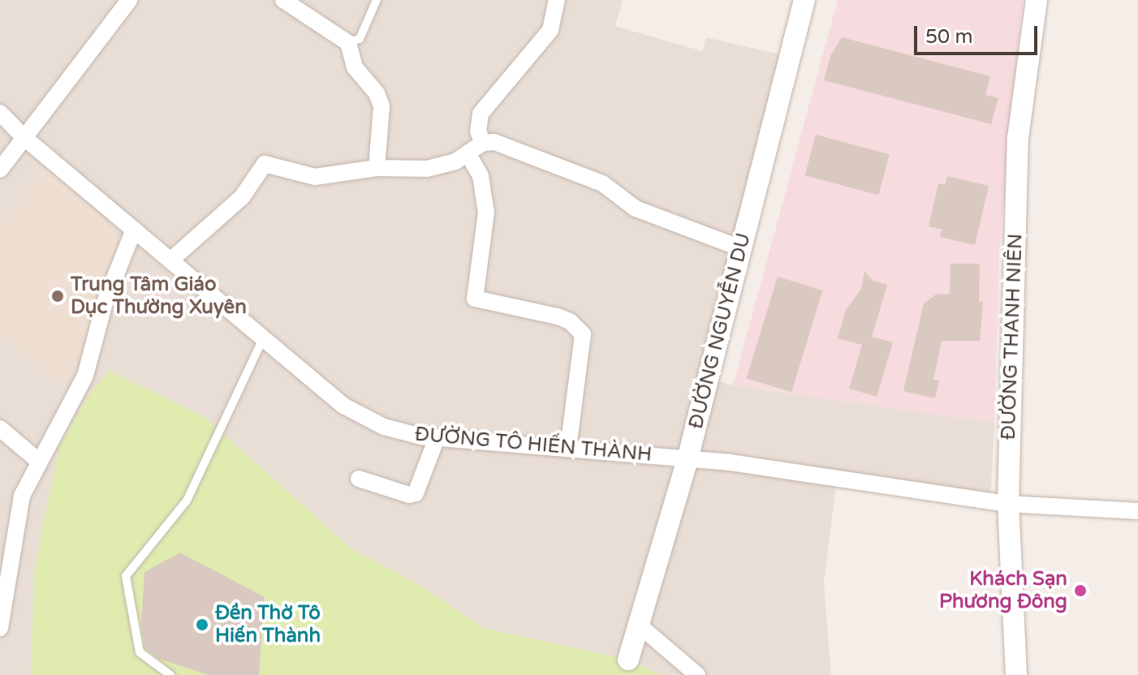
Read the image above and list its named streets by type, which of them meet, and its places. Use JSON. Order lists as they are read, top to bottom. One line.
{"streets":{"street":["ĐƯỜNG NGUYỄN DU","ĐƯỜNG THANH NIÊN","ĐƯỜNG TÔ HIẾN THÀNH"]},"crossings":[["ĐƯỜNG NGUYỄN DU","ĐƯỜNG TÔ HIẾN THÀNH"],["ĐƯỜNG THANH NIÊN","ĐƯỜNG TÔ HIẾN THÀNH"]],"places":["Trung Tâm Giáo Dục Thường Xuyên","Khách Sạn Phương Đông","Đền Thờ Tô Hiến Thành"],"scale_bar":"50 m"}
